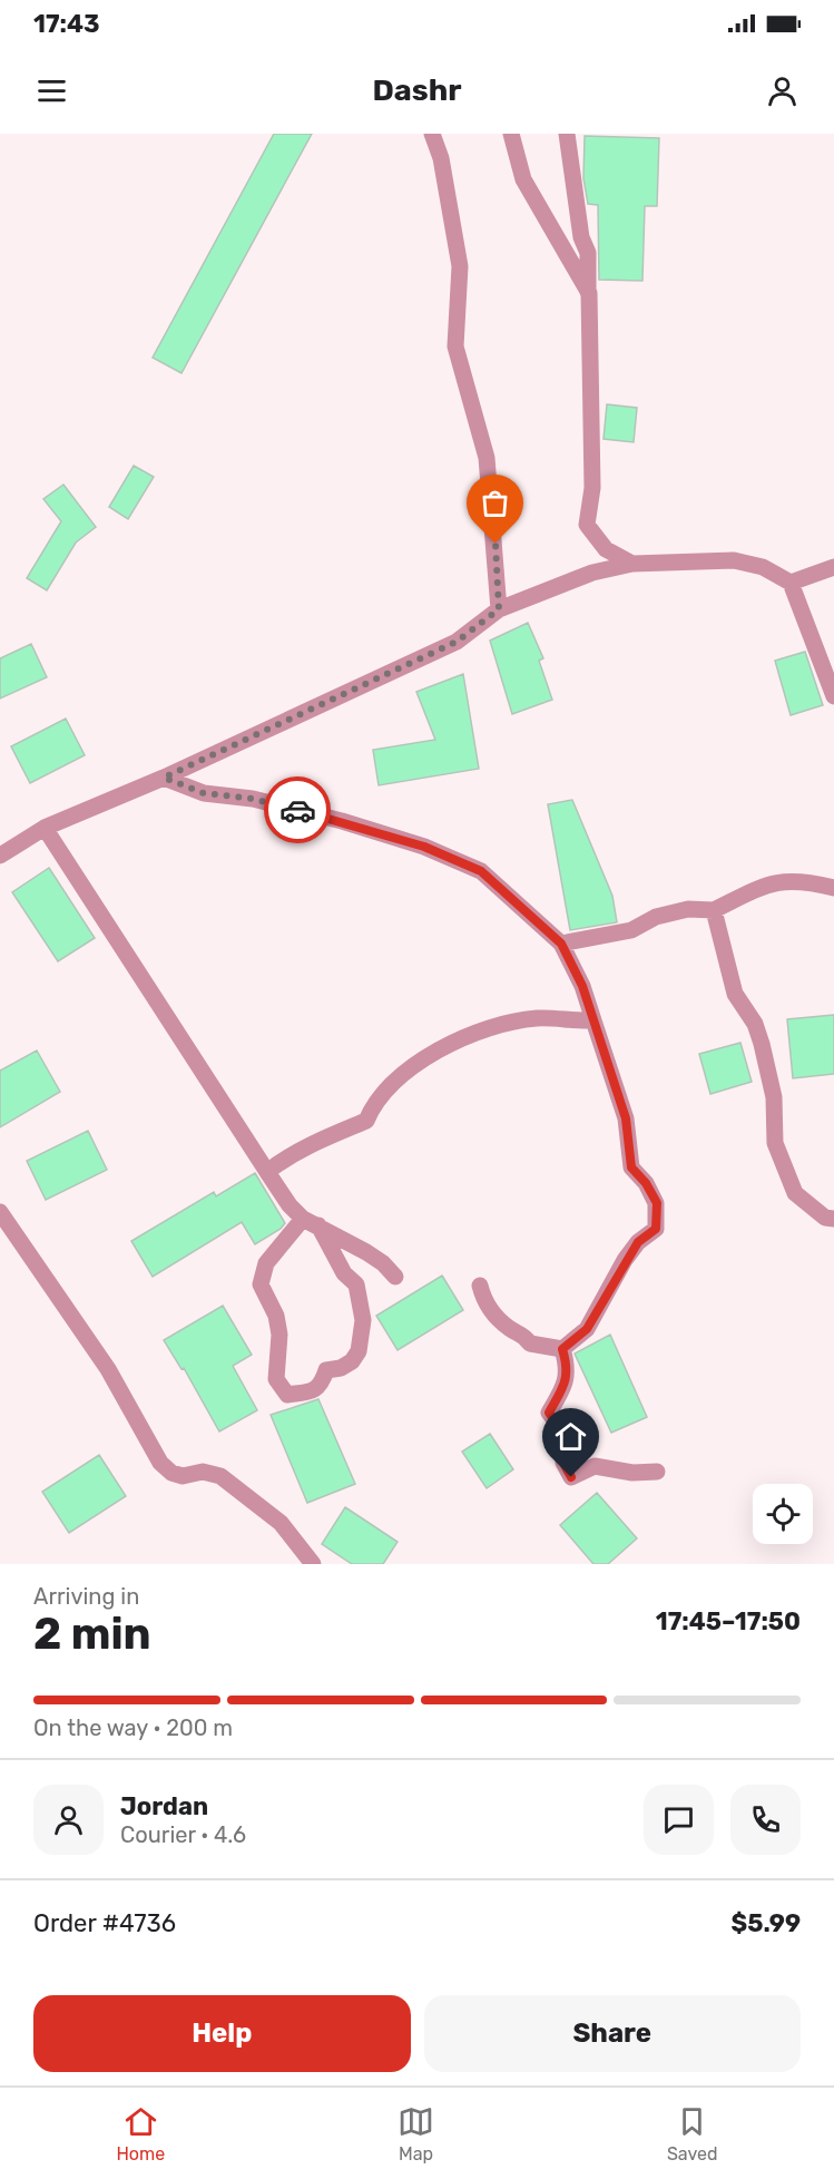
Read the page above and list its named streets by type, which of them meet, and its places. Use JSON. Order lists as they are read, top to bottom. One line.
{"page":{"status":"17:43","header":"Dashr","heading":["2 min","Arriving in","17:45–17:50"],"panel":["Jordan","Courier · 4.6","Order #4736","$5.99"],"bar":"On the way · 200 m","buttons":["Help","Share"],"tabs":["Home","Map","Saved"]}}
